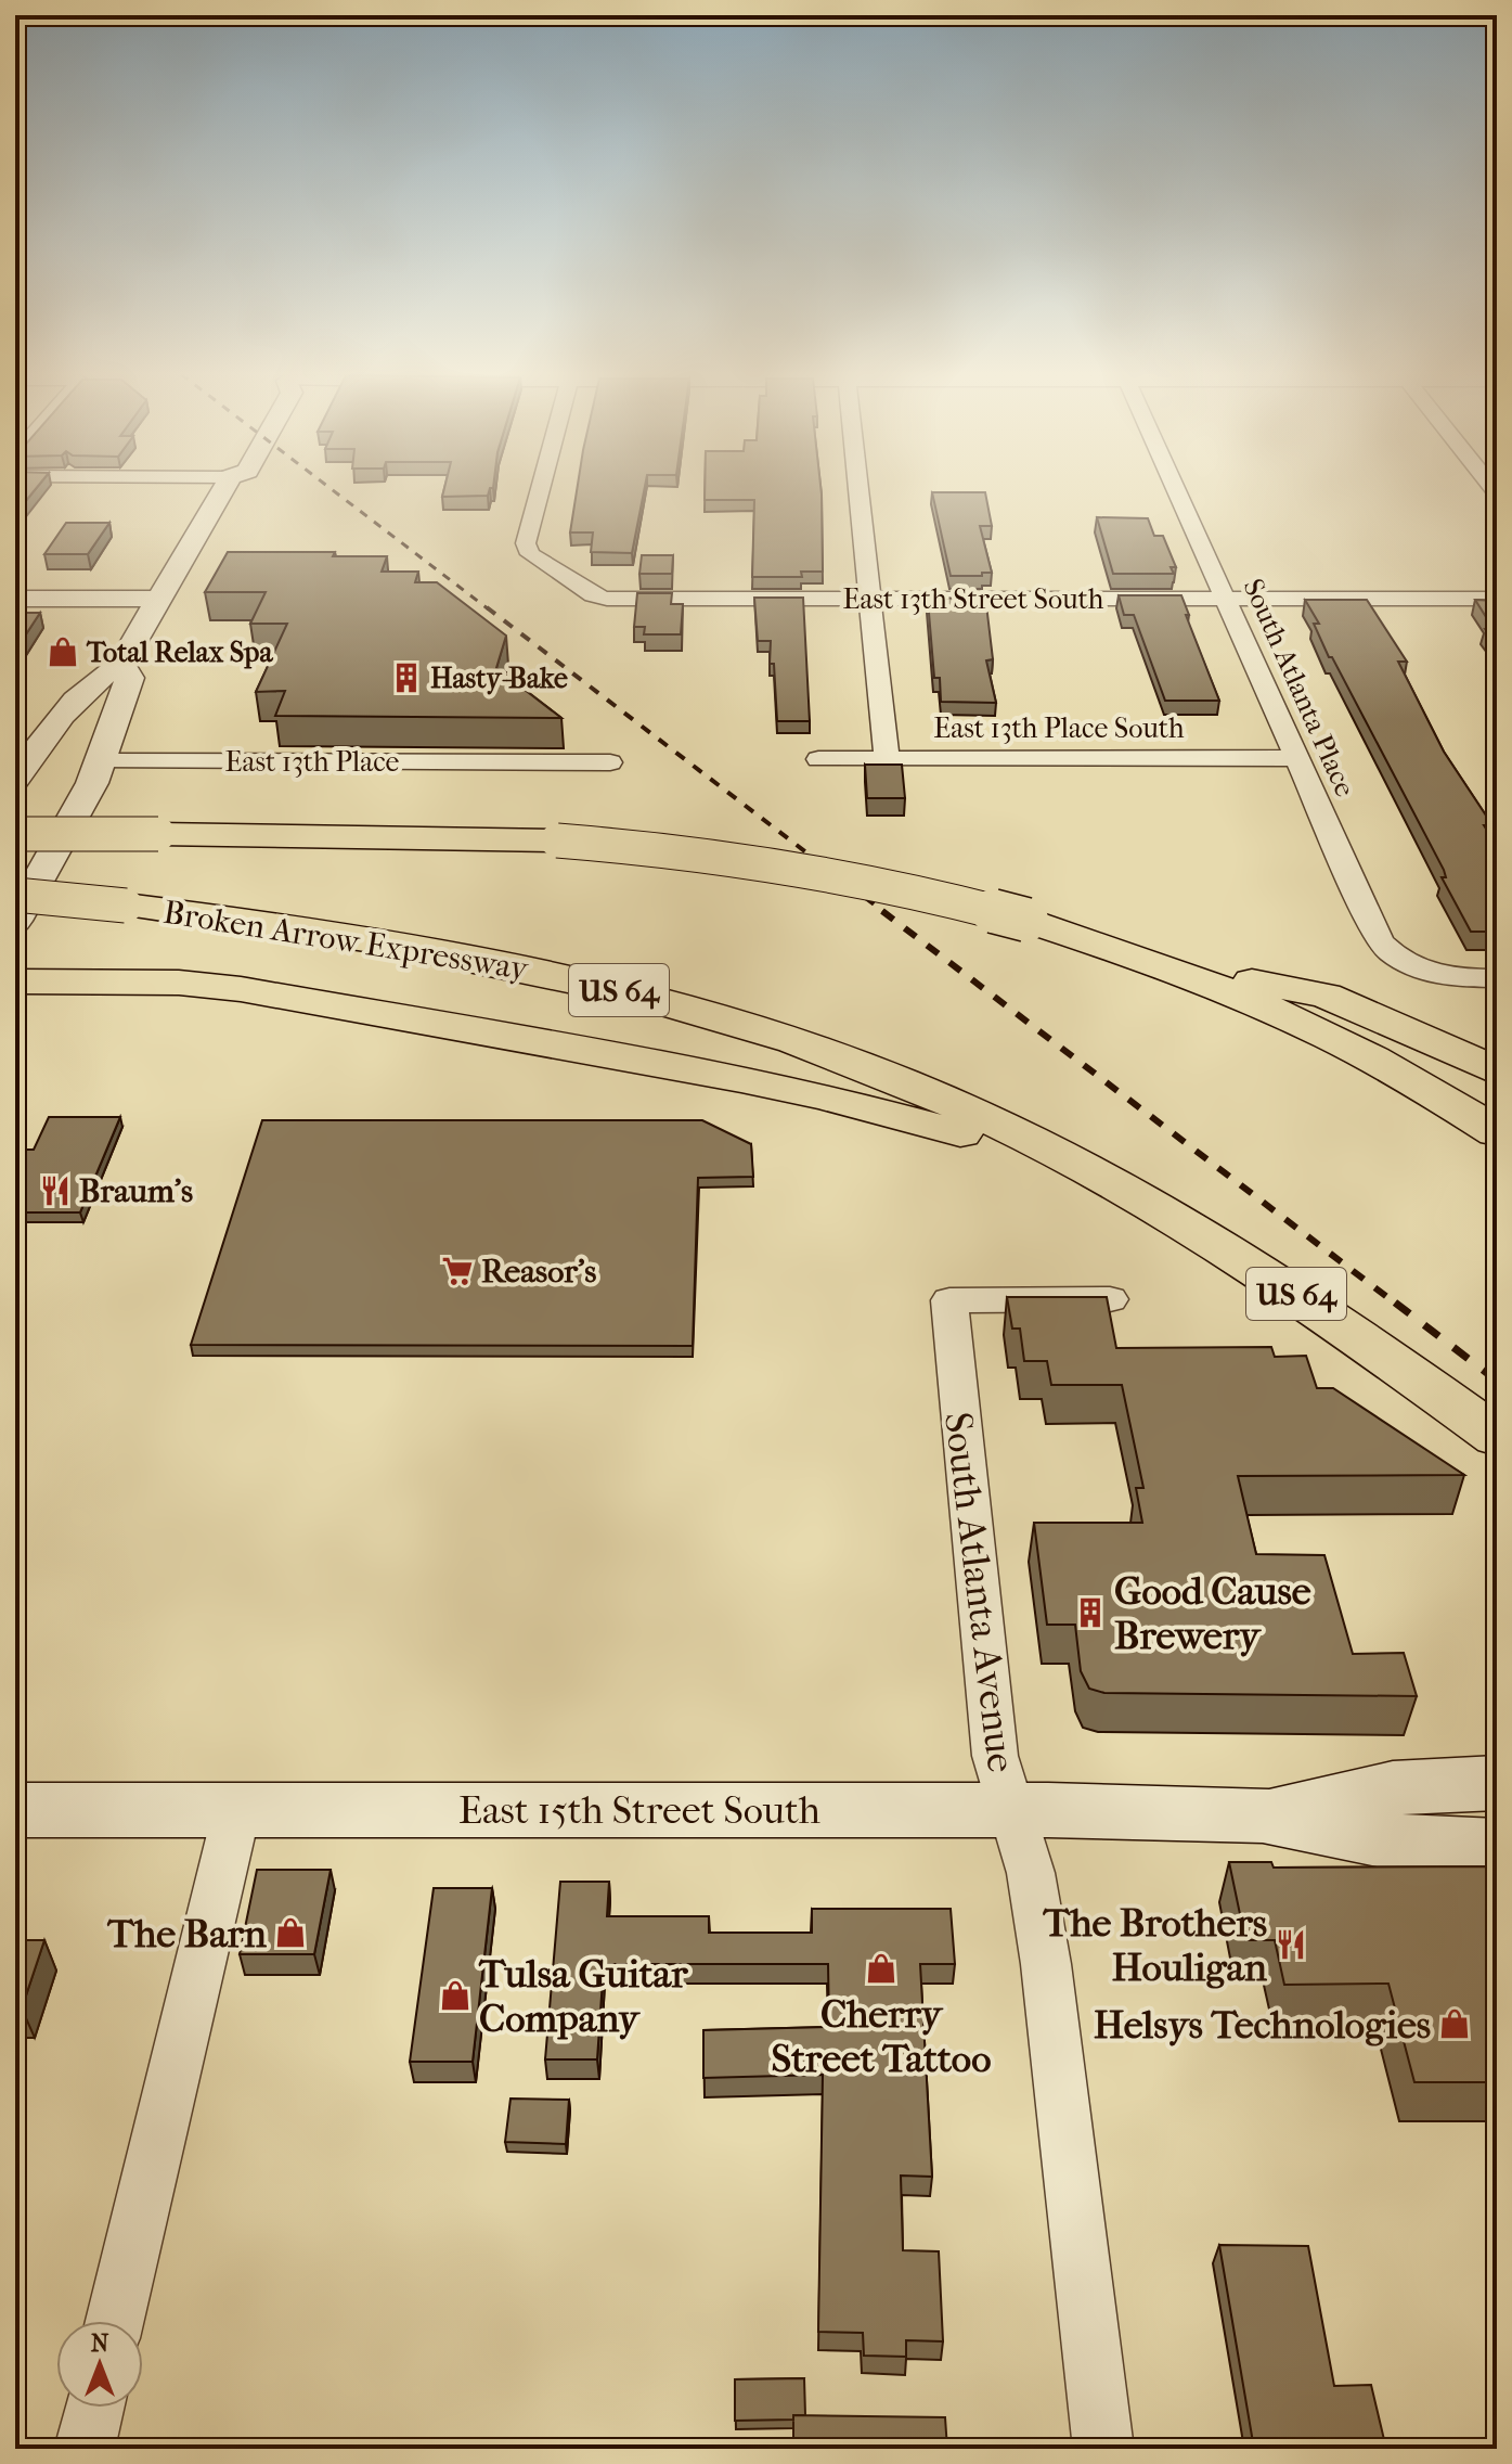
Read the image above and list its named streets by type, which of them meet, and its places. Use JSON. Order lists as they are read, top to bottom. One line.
{"streets":{"highway":["Broken Arrow Expressway","US 64"],"main road":["East 15th Street South"],"street":["East 13th Street South","South Atlanta Place","East 13th Place South","East 13th Place","South Atlanta Avenue"]},"crossings":[["East 13th Street South","South Atlanta Place"],["South Atlanta Place","East 13th Place South"],["South Atlanta Avenue","East 15th Street South"]],"places":{"shop":["Total Relax Spa","The Barn","Cherry Street Tattoo","Tulsa Guitar Company","Helsys Technologies"],"building":["Hasty-Bake","Good Cause Brewery"],"restaurant":["Braum's","The Brothers Houligan"],"supermarket":["Reasor's"]},"north":"top"}
